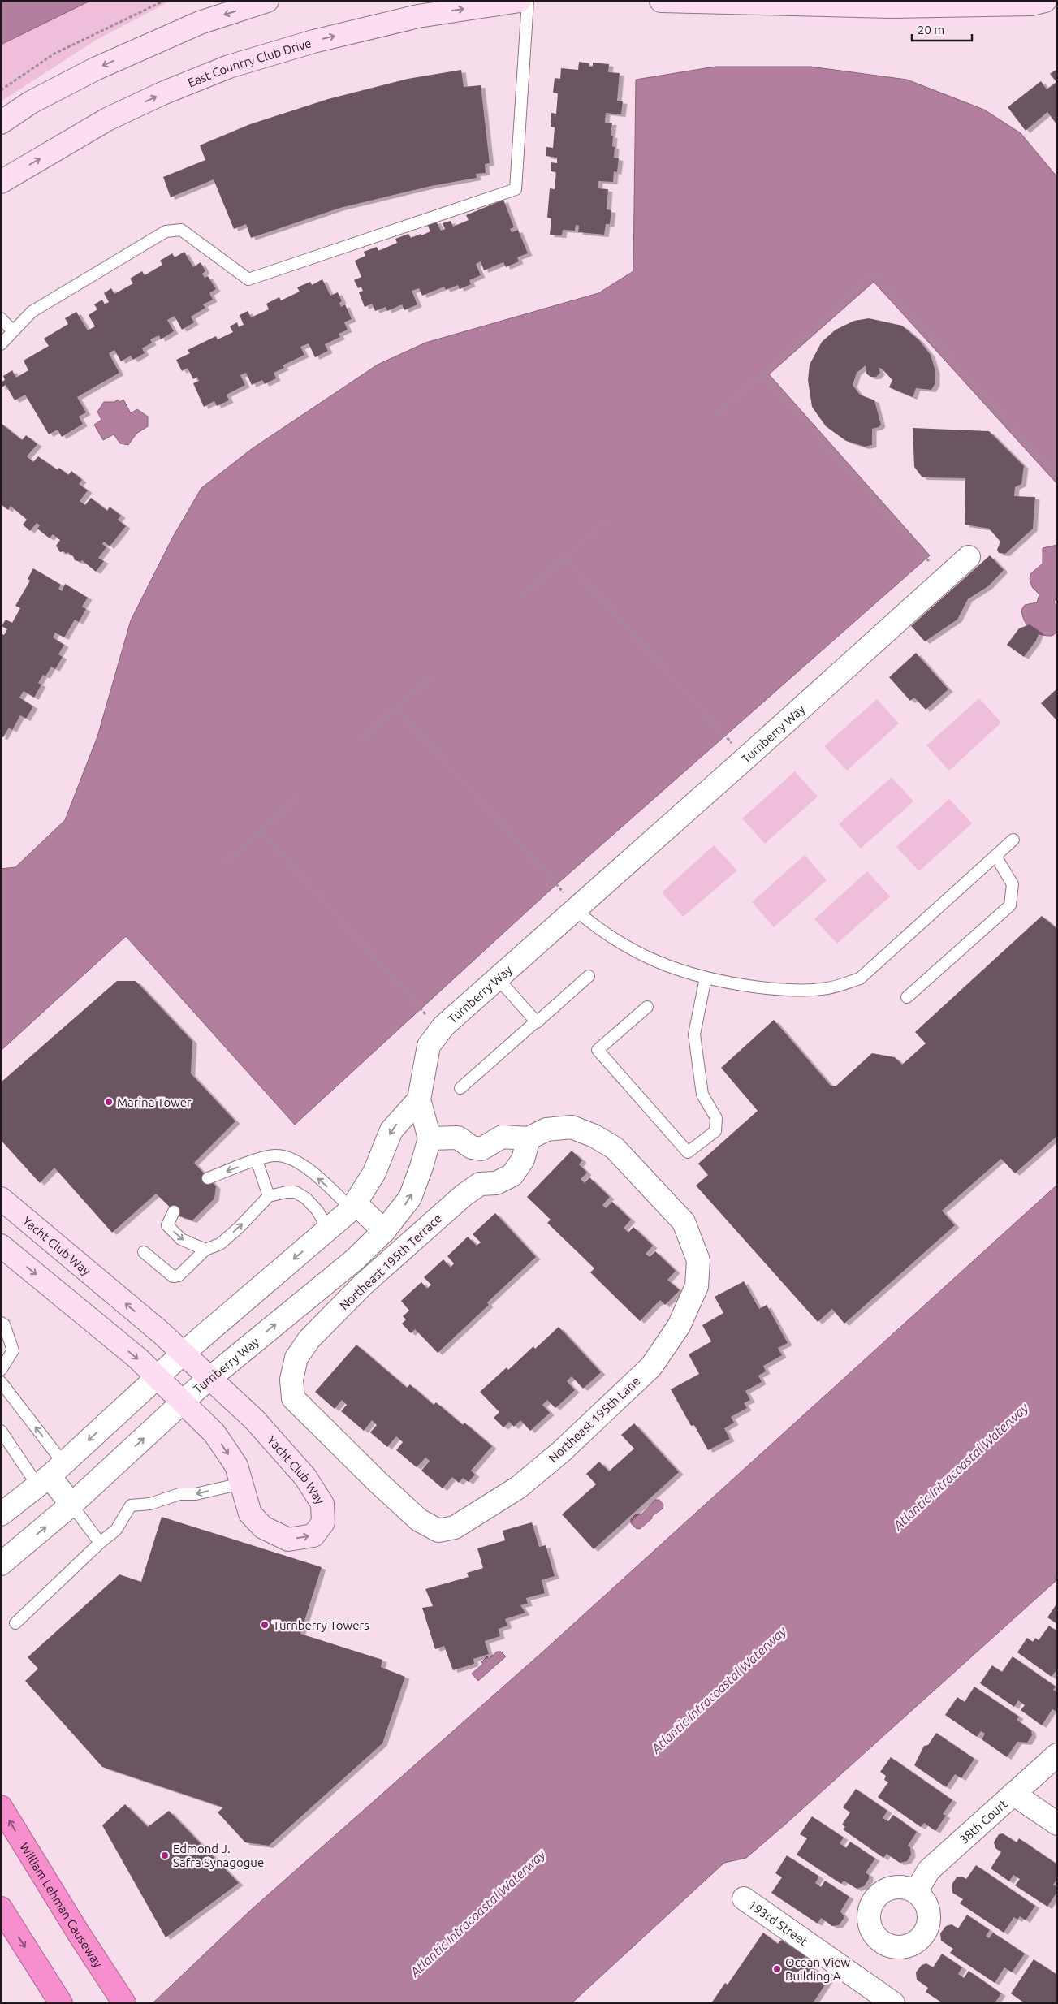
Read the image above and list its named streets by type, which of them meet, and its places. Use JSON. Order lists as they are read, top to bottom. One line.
{"streets":{"highway":["William Lehman Causeway"],"street":["East Country Club Drive","Turnberry Way","Yacht Club Way","Northeast 195th Terrace","Northeast 195th Lane","38th Court","193rd Street"]},"crossings":[["Turnberry Way","Yacht Club Way"],["Turnberry Way","Northeast 195th Lane"],["Northeast 195th Terrace","Northeast 195th Lane"]],"water":["Atlantic Intracoastal Waterway"],"places":["Marina Tower","Turnberry Towers","Edmond J. Safra Synagogue","Ocean View Building A"],"scale_bar":"20 m"}
